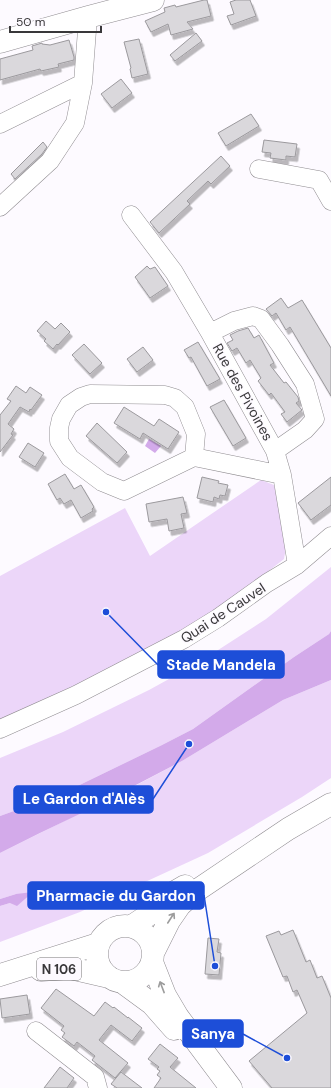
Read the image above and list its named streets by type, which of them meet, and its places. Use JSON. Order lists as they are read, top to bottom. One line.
{"streets":{"main road":["N 106"],"street":["Rue des Pivoines","Quai de Cauvel"]},"crossings":[["Rue des Pivoines","Quai de Cauvel"]],"places":["Stade Mandela","Le Gardon d'Alès","Pharmacie du Gardon","Sanya"],"scale_bar":"50 m"}
